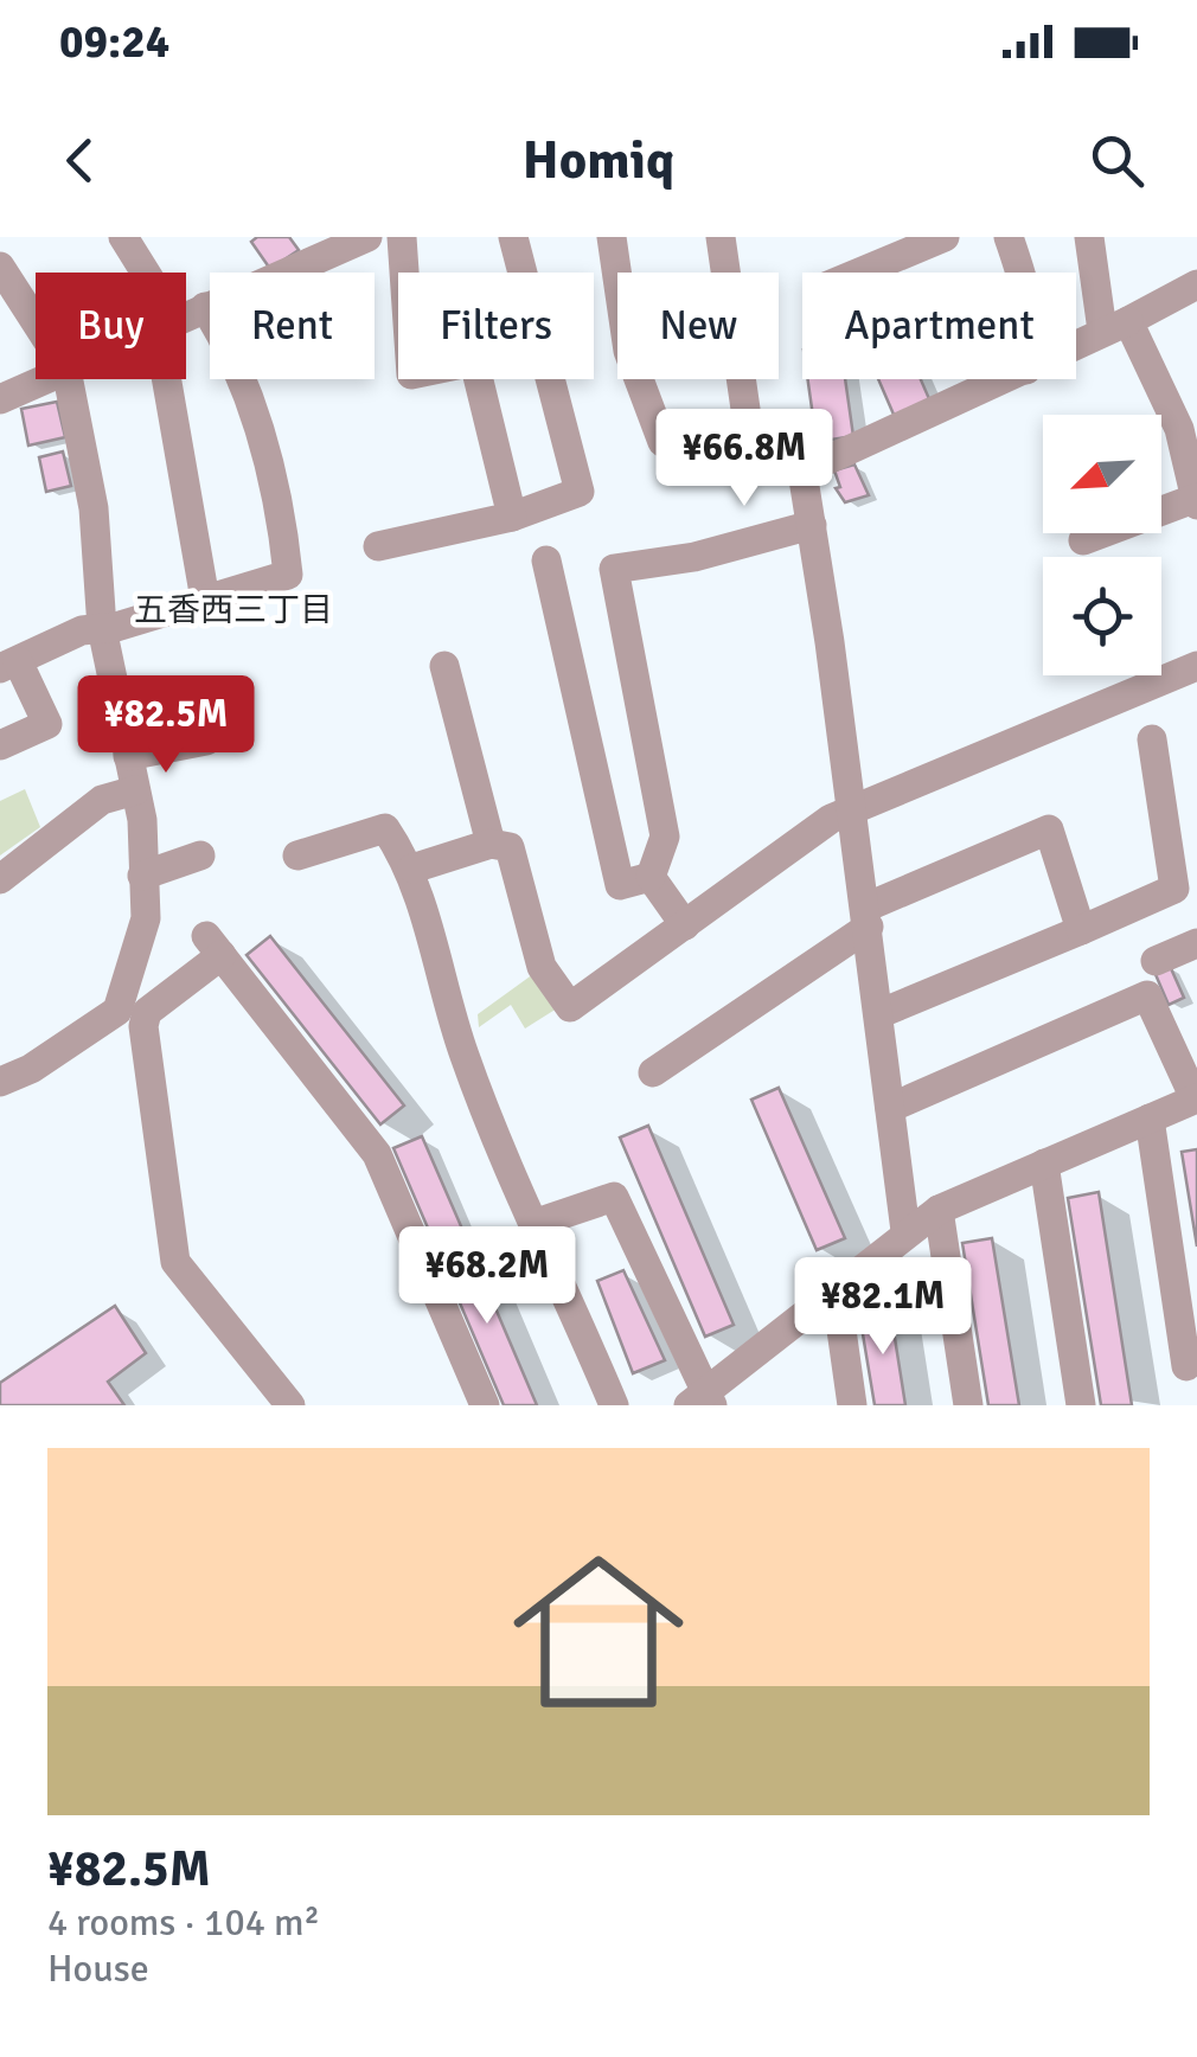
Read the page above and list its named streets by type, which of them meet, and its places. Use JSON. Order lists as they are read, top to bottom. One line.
{"districts":["五香西三丁目"],"north":"bottom left","page":{"status":"09:24","header":"Homiq","chip":["Buy","Rent","Filters","New","Apartment"],"price":["¥66.8M","¥82.5M","¥68.2M","¥82.1M"],"list":[{"name":"¥82.5M","note":"4 rooms · 104 m² · House"}]}}
